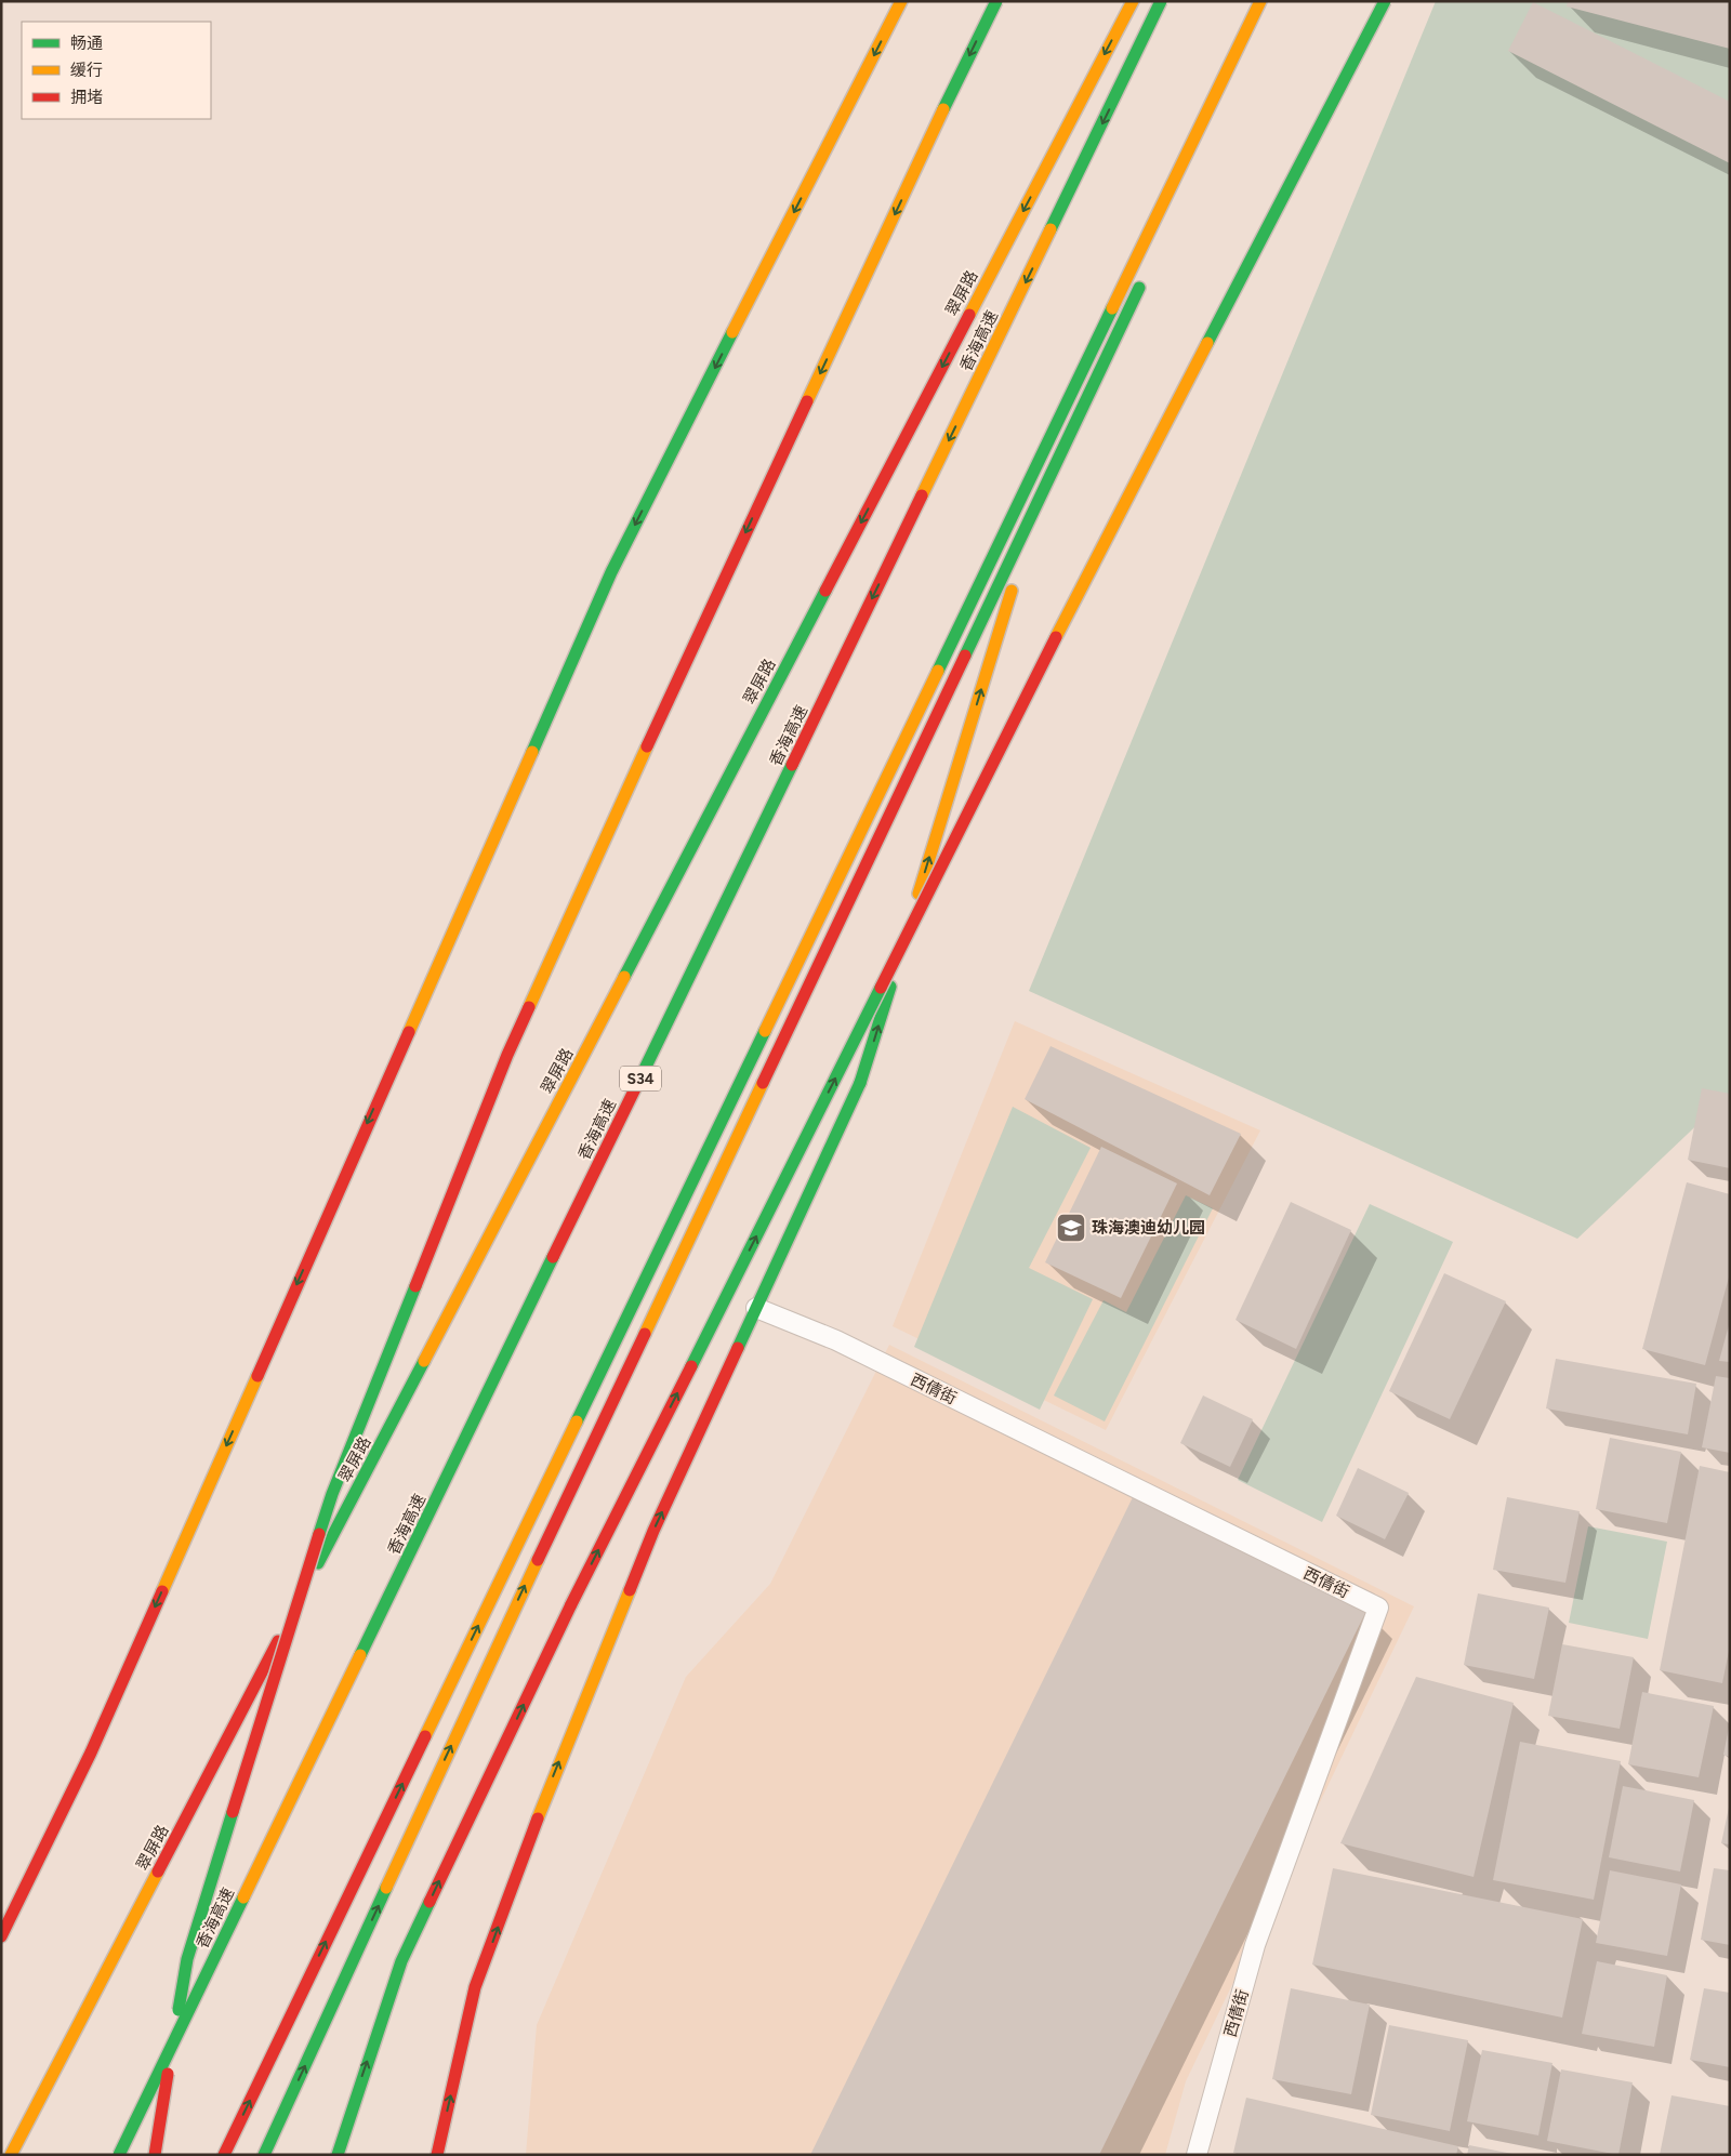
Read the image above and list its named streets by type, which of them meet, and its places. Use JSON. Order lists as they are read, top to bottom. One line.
{"streets":{"main road":["翠屏路","香海高速","S34"],"lane":["西倩街"]},"places":{"school or university":["珠海澳迪幼儿园"]},"legend":["畅通","缓行","拥堵"]}
